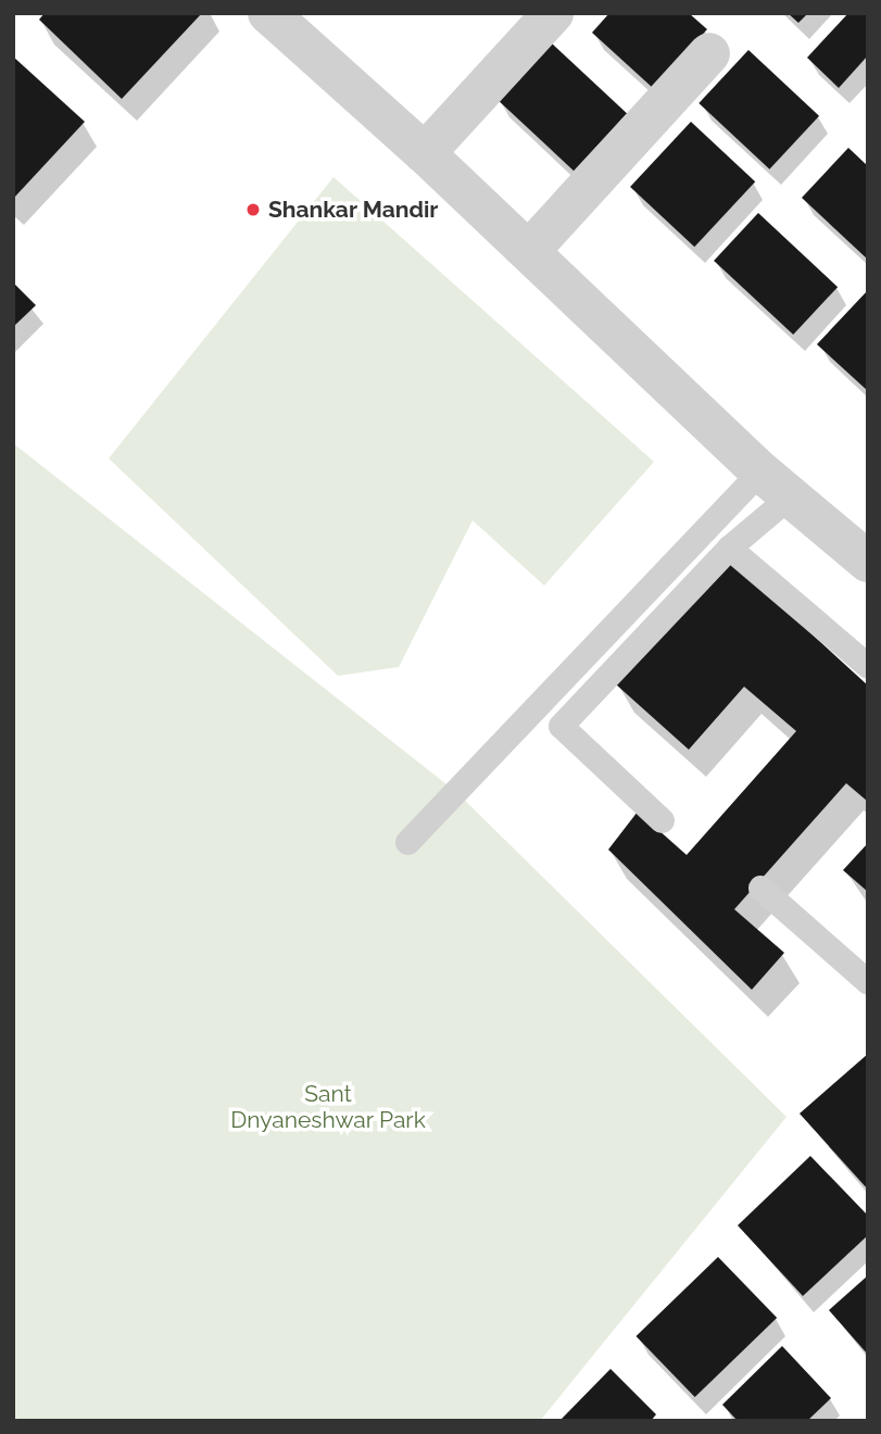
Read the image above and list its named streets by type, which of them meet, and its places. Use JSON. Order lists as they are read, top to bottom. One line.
{"parks":["Sant Dnyaneshwar Park"],"places":["Shankar Mandir"]}
